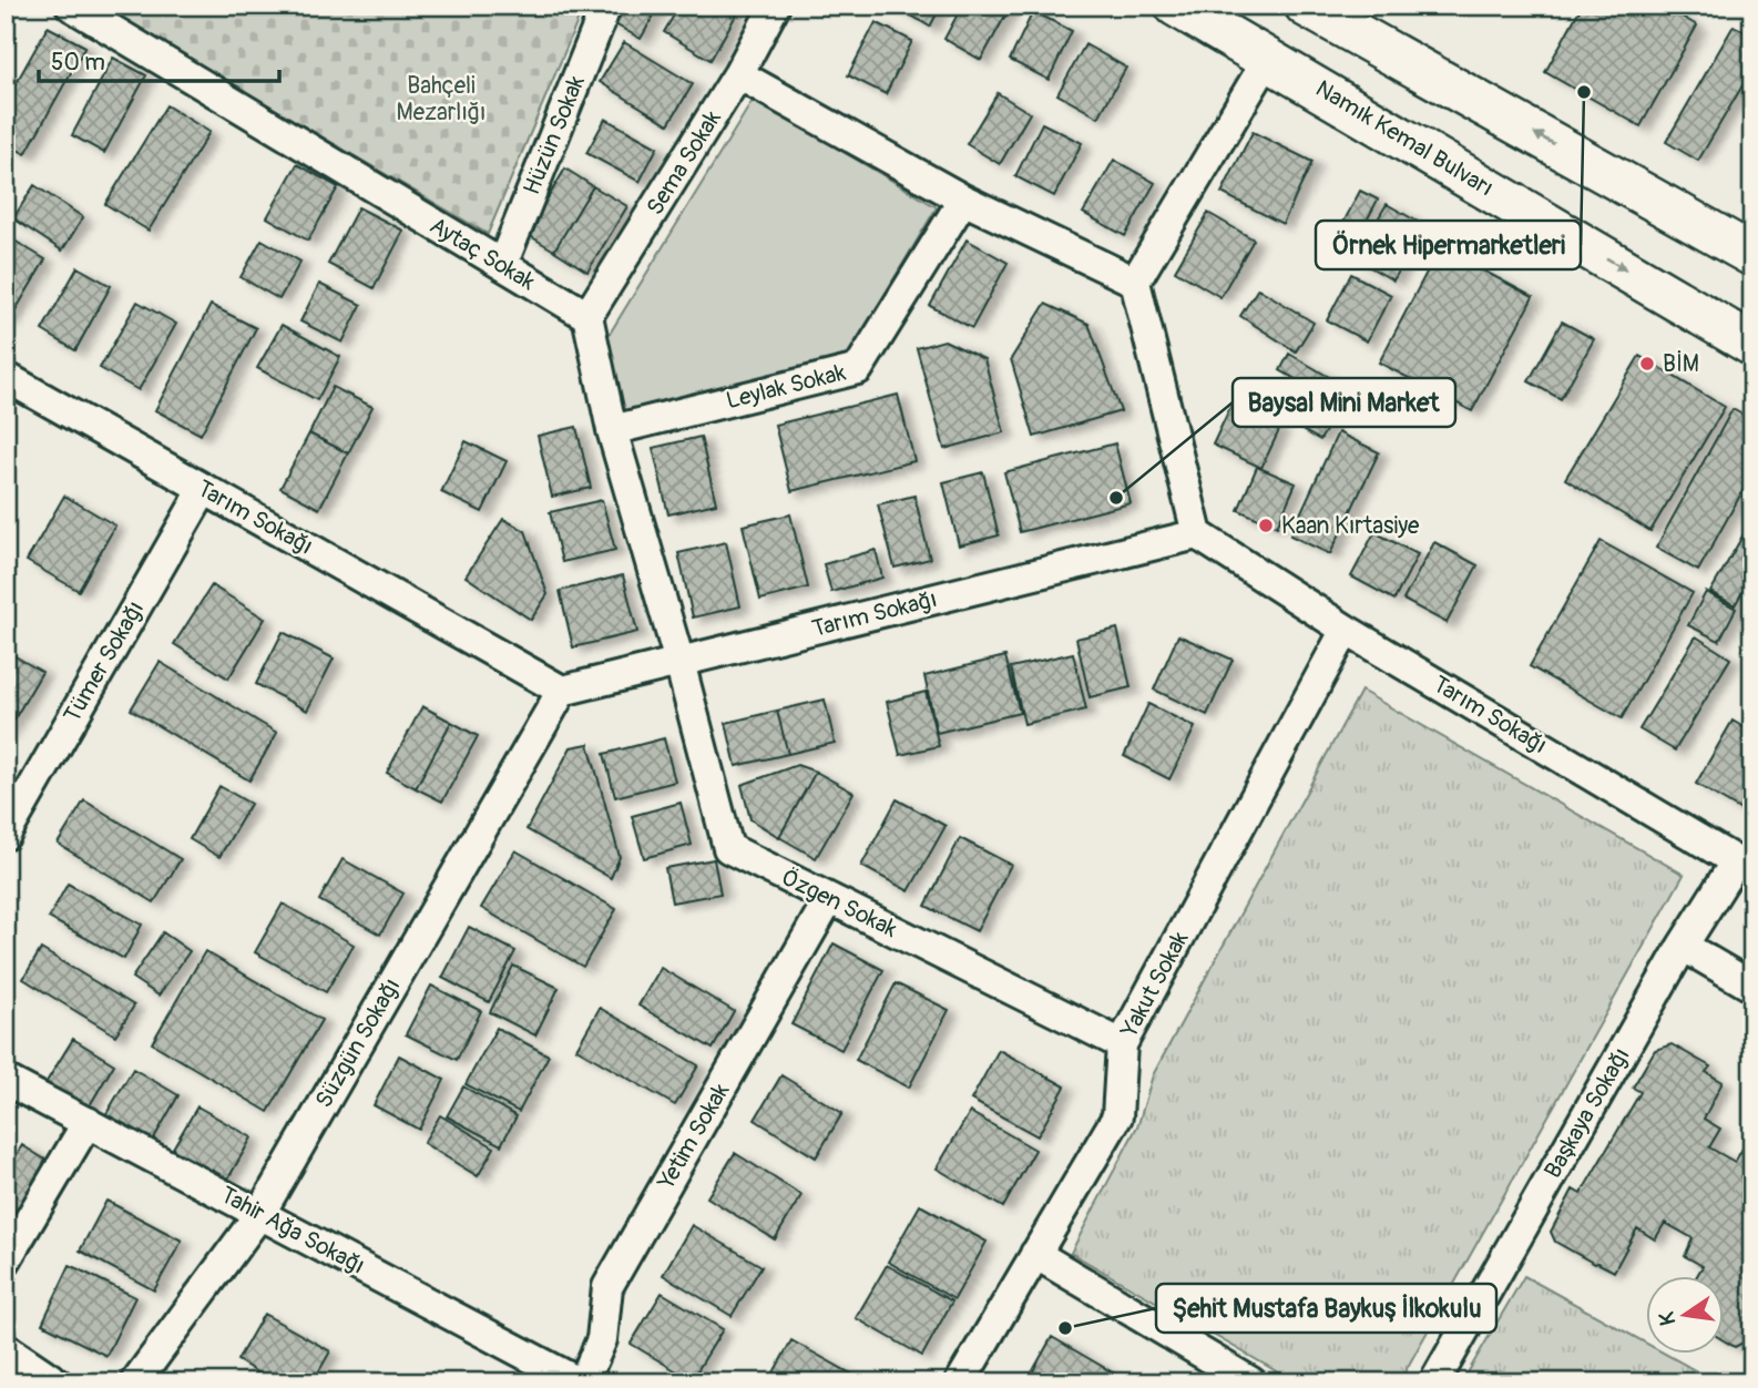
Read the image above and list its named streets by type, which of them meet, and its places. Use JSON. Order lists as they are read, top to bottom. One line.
{"streets":{"main road":["Namık Kemal Bulvarı"],"street":["Hüzün Sokak","Sema Sokak","Aytaç Sokak","Leylak Sokak","Tarım Sokağı","Tümer Sokağı","Özgen Sokak","Yakut Sokak","Süzgün Sokağı","Başkaya Sokağı","Yetim Sokak","Tahir Ağa Sokağı"]},"crossings":[["Hüzün Sokak","Aytaç Sokak"],["Sema Sokak","Aytaç Sokak"],["Tarım Sokağı","Tümer Sokağı"],["Tarım Sokağı","Özgen Sokak"],["Tarım Sokağı","Yakut Sokak"],["Tarım Sokağı","Süzgün Sokağı"],["Tarım Sokağı","Başkaya Sokağı"],["Özgen Sokak","Yakut Sokak"],["Özgen Sokak","Yetim Sokak"],["Süzgün Sokağı","Tahir Ağa Sokağı"],["Yetim Sokak","Tahir Ağa Sokağı"]],"parks":["Bahçeli Mezarlığı"],"places":["Örnek Hipermarketleri","BİM","Baysal Mini Market","Kaan Kırtasiye","Şehit Mustafa Baykuş İlkokulu"],"scale_bar":"50 m","north":"left"}
